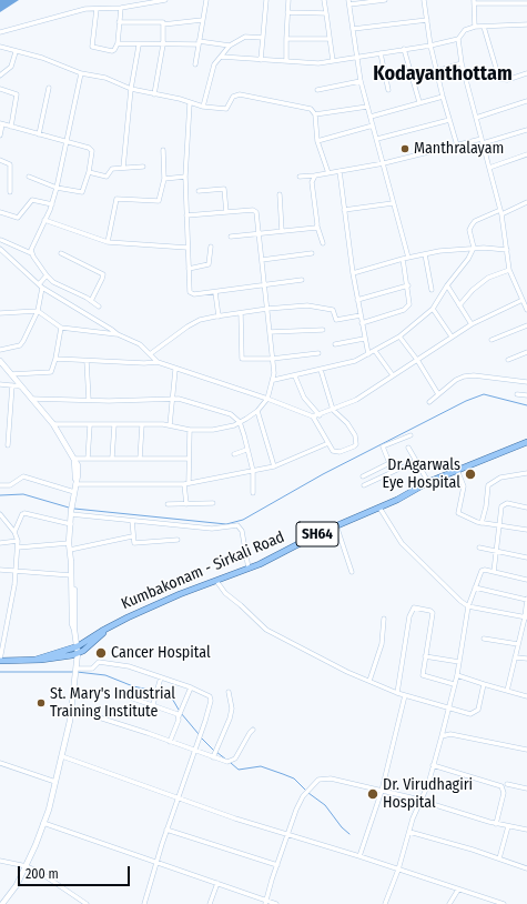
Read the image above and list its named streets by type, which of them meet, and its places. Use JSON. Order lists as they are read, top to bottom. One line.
{"streets":{"main road":["SH64","Kumbakonam - Sirkali Road"]},"districts":["Kodayanthottam"],"places":["Manthralayam","Dr.Agarwals Eye Hospital","Cancer Hospital","St. Mary's Industrial Training Institute","Dr. Virudhagiri Hospital"],"scale_bar":"200 m"}
